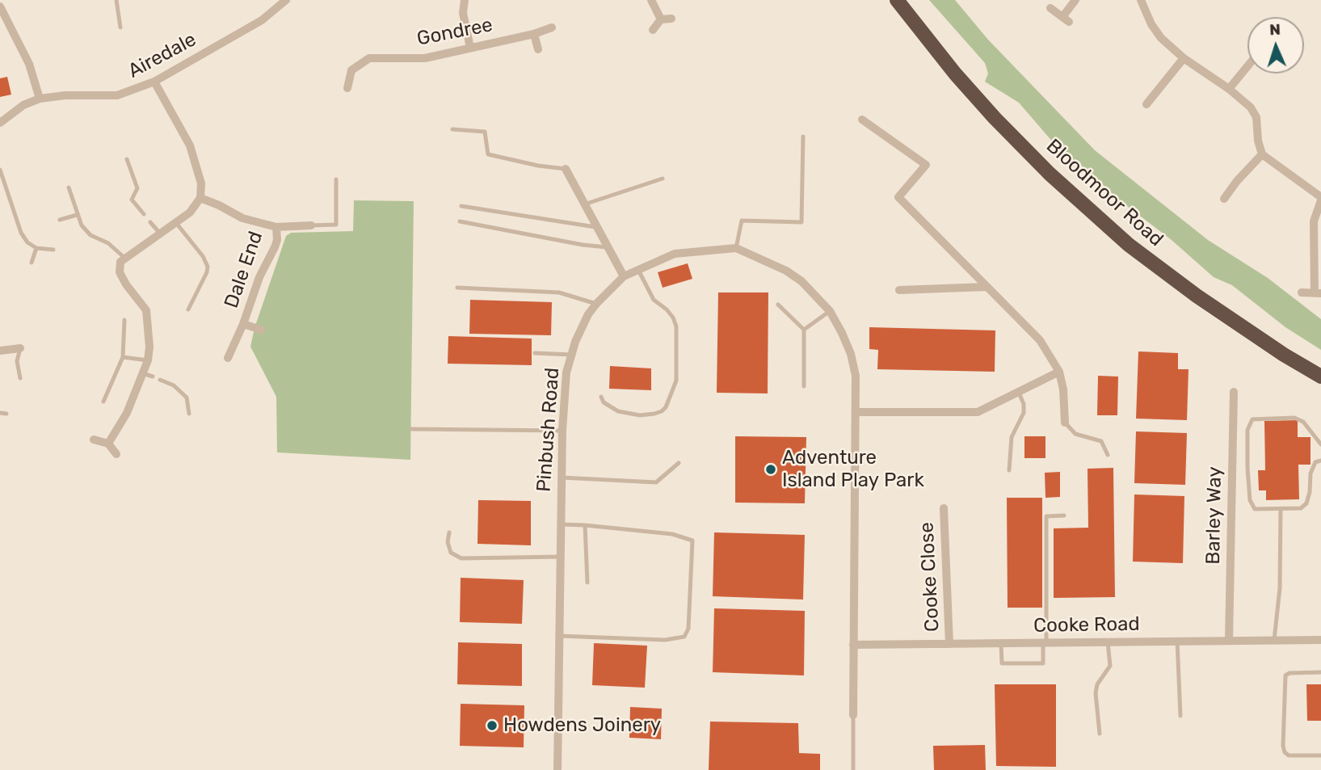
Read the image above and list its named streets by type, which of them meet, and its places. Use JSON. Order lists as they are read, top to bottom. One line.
{"streets":{"highway":["Bloodmoor Road"],"street":["Gondree","Airedale","Dale End","Pinbush Road","Barley Way","Cooke Close","Cooke Road"]},"crossings":[["Pinbush Road","Cooke Road"],["Barley Way","Cooke Road"],["Cooke Close","Cooke Road"]],"places":["Adventure Island Play Park","Howdens Joinery"],"north":"top"}
